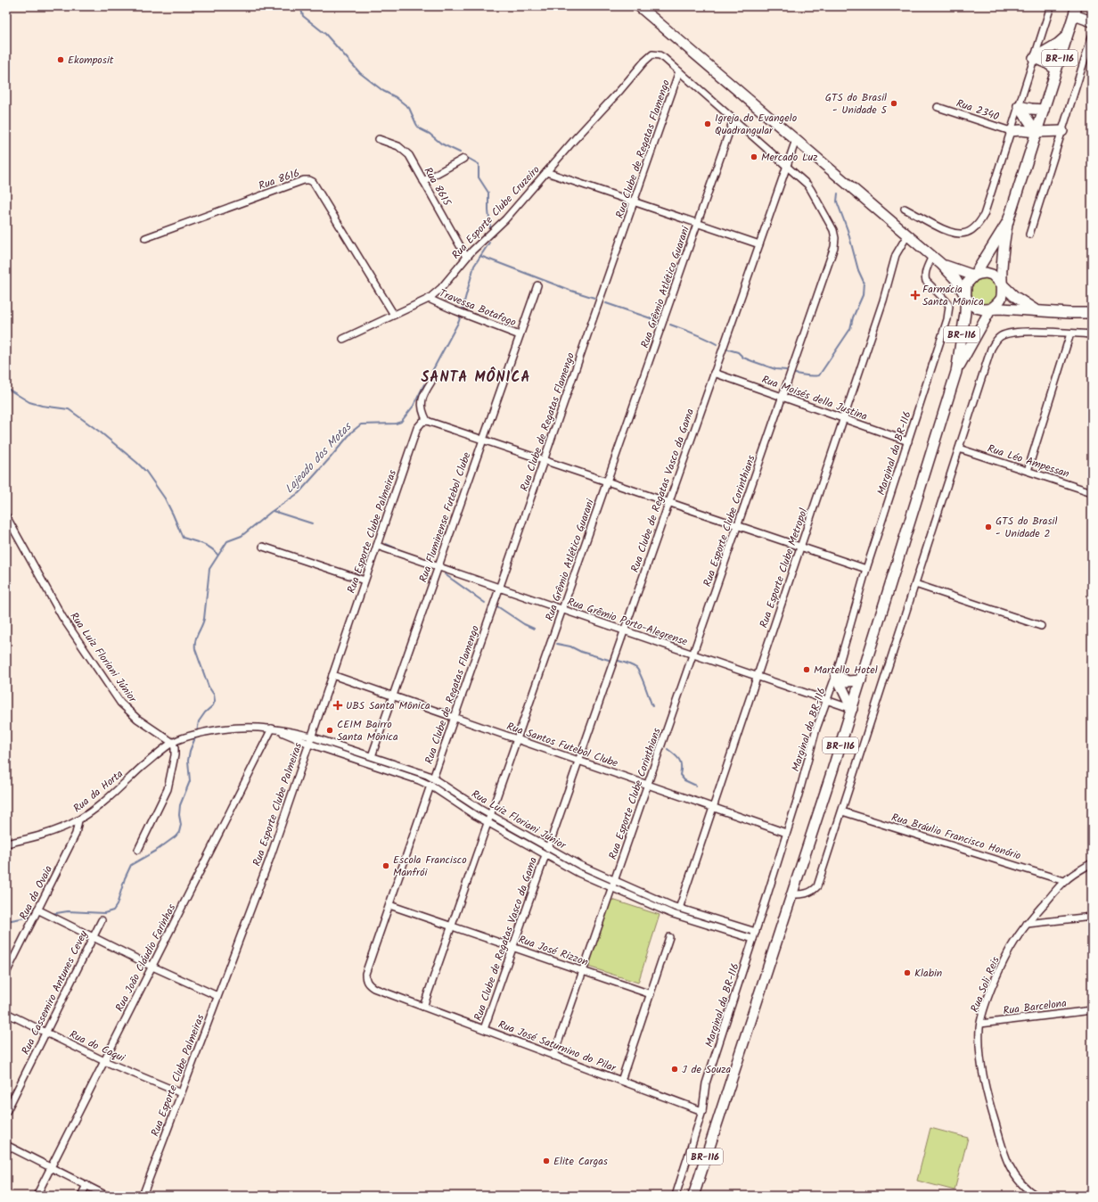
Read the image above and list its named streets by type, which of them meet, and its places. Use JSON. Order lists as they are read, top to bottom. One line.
{"streets":{"highway":["BR-116"],"street":["Rua 2340","Rua Clube de Regatas Flamengo","Rua 8616","Rua 8615","Rua Esporte Clube Cruzeiro","Rua Grêmio Atlético Guarani","Travessa Botafogo","Rua Moisés della Justina","Marginal da BR-116","Rua Léo Ampessan","Rua Clube de Regatas Vasco da Gama","Rua Fluminense Futebol Clube","Rua Esporte Clube Corinthians","Rua Esporte Clube Palmeiras","Rua Esporte Clube Metropol","Rua Grêmio Porto-Alegrense","Rua Luiz Floriani Júnior","Rua Santos Futebol Clube","Rua da Horta","Rua Bráulio Francisco Honório","Rua da Ovaia","Rua José Rizzon","Rua João Cláudio Farinhas","Rua Soli Reis","Rua Cassemiro Antunes Cevey","Rua Barcelona","Rua do Caqui","Rua José Saturnino do Pilar"]},"crossings":[["BR-116","Rua Grêmio Porto-Alegrense"],["Rua Clube de Regatas Flamengo","Rua Esporte Clube Corinthians"],["Rua Clube de Regatas Flamengo","Rua Grêmio Porto-Alegrense"],["Rua Clube de Regatas Flamengo","Rua Luiz Floriani Júnior"],["Rua Clube de Regatas Flamengo","Rua Santos Futebol Clube"],["Rua 8616","Rua Esporte Clube Cruzeiro"],["Rua 8615","Rua Esporte Clube Cruzeiro"],["Rua Esporte Clube Cruzeiro","Travessa Botafogo"],["Rua Esporte Clube Cruzeiro","Rua Esporte Clube Corinthians"],["Rua Grêmio Atlético Guarani","Rua Esporte Clube Corinthians"],["Rua Grêmio Atlético Guarani","Rua Grêmio Porto-Alegrense"],["Rua Grêmio Atlético Guarani","Rua Luiz Floriani Júnior"],["Rua Grêmio Atlético Guarani","Rua Santos Futebol Clube"],["Rua Grêmio Atlético Guarani","Rua José Rizzon"],["Rua Grêmio Atlético Guarani","Rua José Saturnino do Pilar"],["Travessa Botafogo","Rua Fluminense Futebol Clube"],["Rua Moisés della Justina","Marginal da BR-116"],["Rua Moisés della Justina","Rua Clube de Regatas Vasco da Gama"],["Rua Moisés della Justina","Rua Esporte Clube Corinthians"],["Rua Moisés della Justina","Rua Esporte Clube Metropol"],["Marginal da BR-116","Rua Grêmio Porto-Alegrense"],["Marginal da BR-116","Rua Luiz Floriani Júnior"],["Marginal da BR-116","Rua Santos Futebol Clube"],["Marginal da BR-116","Rua José Saturnino do Pilar"],["Rua Clube de Regatas Vasco da Gama","Rua Esporte Clube Corinthians"],["Rua Clube de Regatas Vasco da Gama","Rua Grêmio Porto-Alegrense"],["Rua Clube de Regatas Vasco da Gama","Rua Luiz Floriani Júnior"],["Rua Clube de Regatas Vasco da Gama","Rua Santos Futebol Clube"],["Rua Clube de Regatas Vasco da Gama","Rua José Rizzon"],["Rua Clube de Regatas Vasco da Gama","Rua José Saturnino do Pilar"],["Rua Fluminense Futebol Clube","Rua Grêmio Porto-Alegrense"],["Rua Fluminense Futebol Clube","Rua Luiz Floriani Júnior"],["Rua Fluminense Futebol Clube","Rua Santos Futebol Clube"],["Rua Esporte Clube Corinthians","Rua Grêmio Porto-Alegrense"],["Rua Esporte Clube Corinthians","Rua Luiz Floriani Júnior"],["Rua Esporte Clube Corinthians","Rua Santos Futebol Clube"],["Rua Esporte Clube Corinthians","Rua José Rizzon"],["Rua Esporte Clube Corinthians","Rua José Saturnino do Pilar"],["Rua Esporte Clube Palmeiras","Rua Grêmio Porto-Alegrense"],["Rua Esporte Clube Palmeiras","Rua Luiz Floriani Júnior"],["Rua Esporte Clube Palmeiras","Rua Santos Futebol Clube"],["Rua Esporte Clube Palmeiras","Rua do Caqui"],["Rua Esporte Clube Metropol","Rua Grêmio Porto-Alegrense"],["Rua Esporte Clube Metropol","Rua Luiz Floriani Júnior"],["Rua Esporte Clube Metropol","Rua Santos Futebol Clube"],["Rua Luiz Floriani Júnior","Rua da Horta"],["Rua Luiz Floriani Júnior","Rua João Cláudio Farinhas"],["Rua da Horta","Rua da Ovaia"],["Rua Bráulio Francisco Honório","Rua Soli Reis"],["Rua José Rizzon","Rua José Saturnino do Pilar"],["Rua João Cláudio Farinhas","Rua do Caqui"],["Rua Soli Reis","Rua Barcelona"],["Rua Cassemiro Antunes Cevey","Rua do Caqui"]],"districts":["SANTA MÔNICA"],"water":["Lajeado dos Motas"],"places":{"other":["Ekomposit","GTS do Brasil - Unidade 5","Igreja do Evangelo Quadrangular","Mercado Luz","GTS do Brasil - Unidade 2","Martello Hotel","CEIM Bairro Santa Mônica","Escola Francisco Manfrói","Klabin","J de Souza","Elite Cargas"],"health":["Farmácia Santa Mônica","UBS Santa Mônica"]}}
